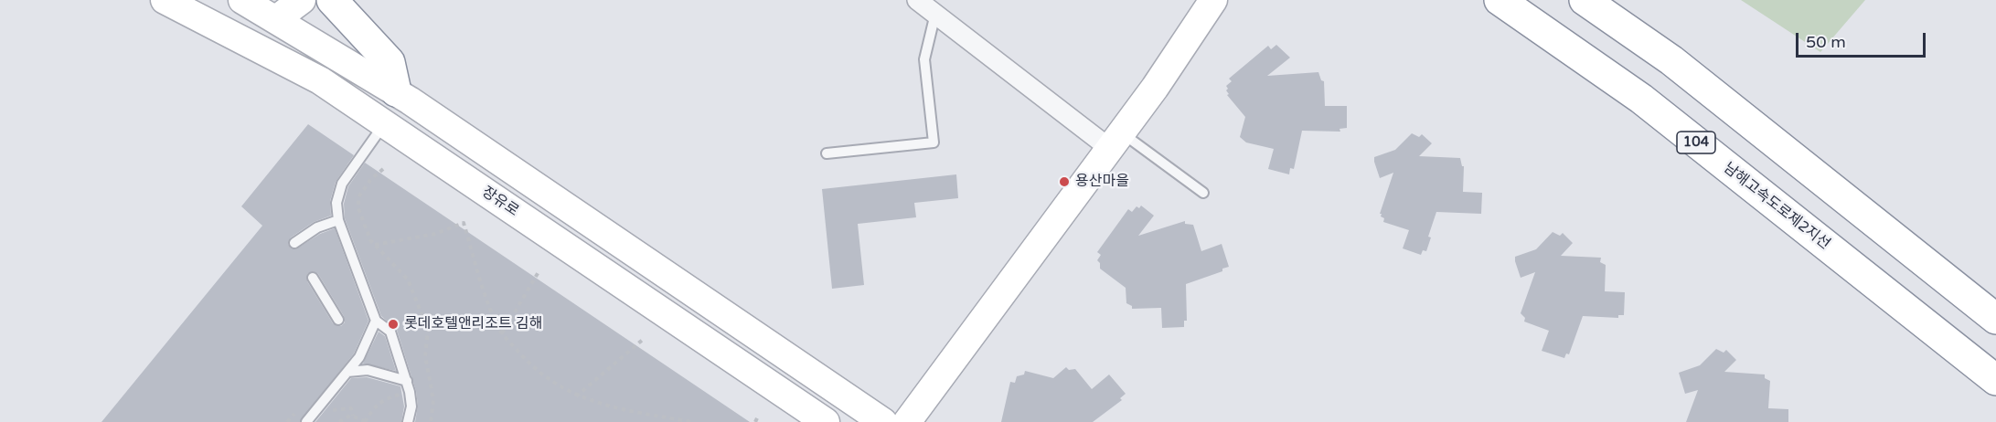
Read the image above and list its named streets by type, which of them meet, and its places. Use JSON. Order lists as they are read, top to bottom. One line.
{"streets":{"highway":["104","남해고속도로제2지선"],"main road":["장유로"]},"places":["용산마을","롯데호텔앤리조트 김해"],"scale_bar":"50 m"}
